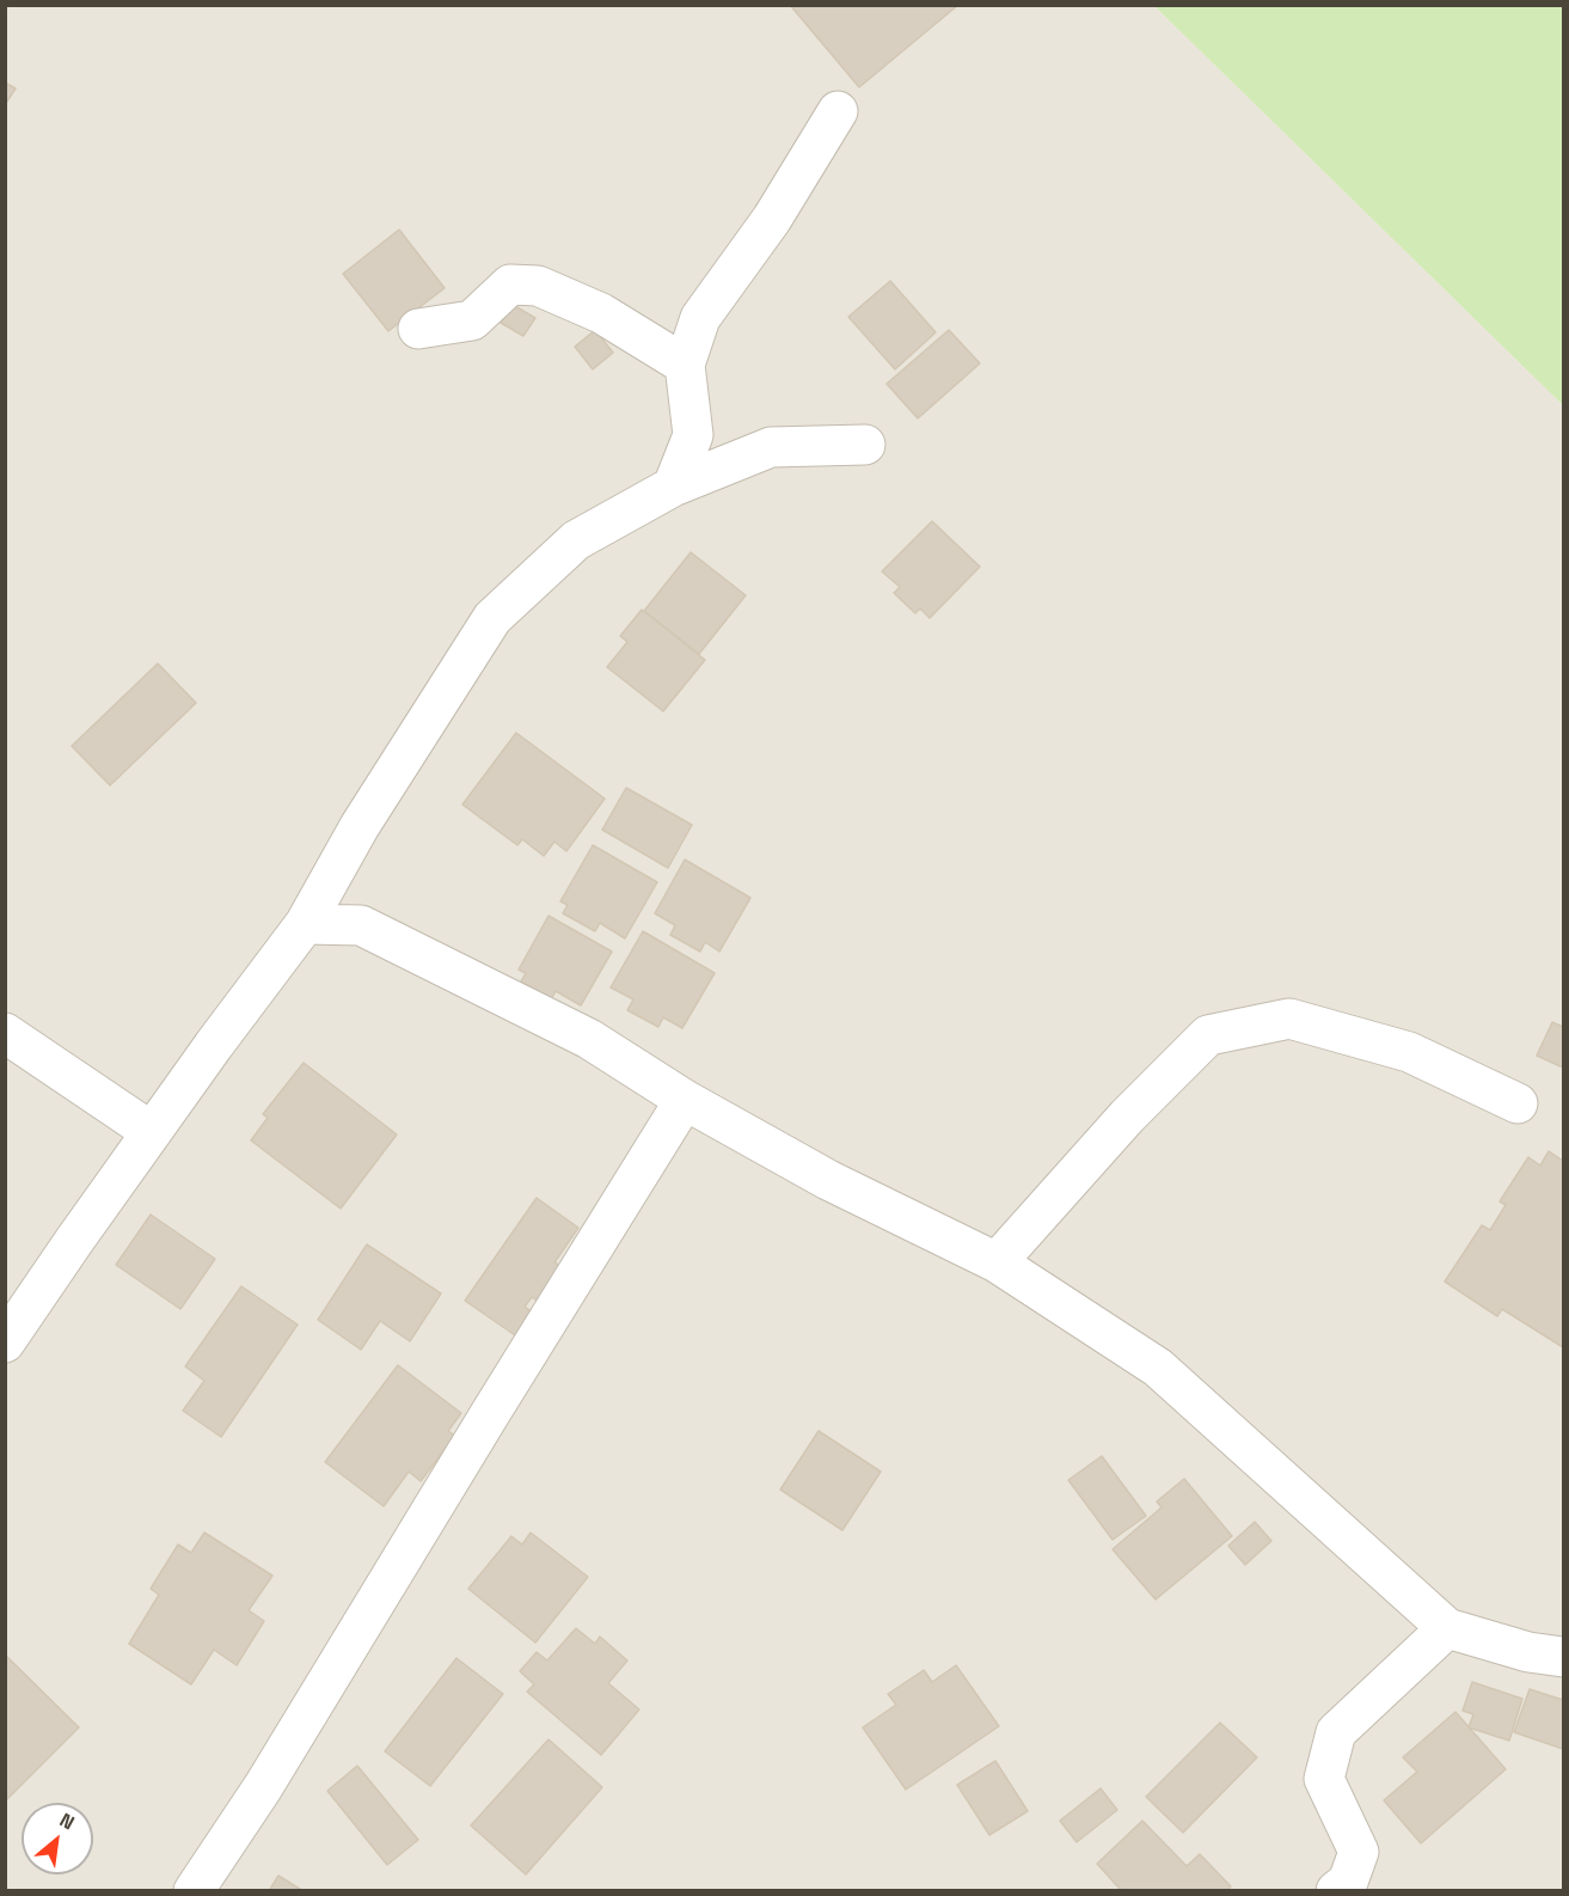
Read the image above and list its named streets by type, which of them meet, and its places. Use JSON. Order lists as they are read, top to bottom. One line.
{"north":"top right"}
